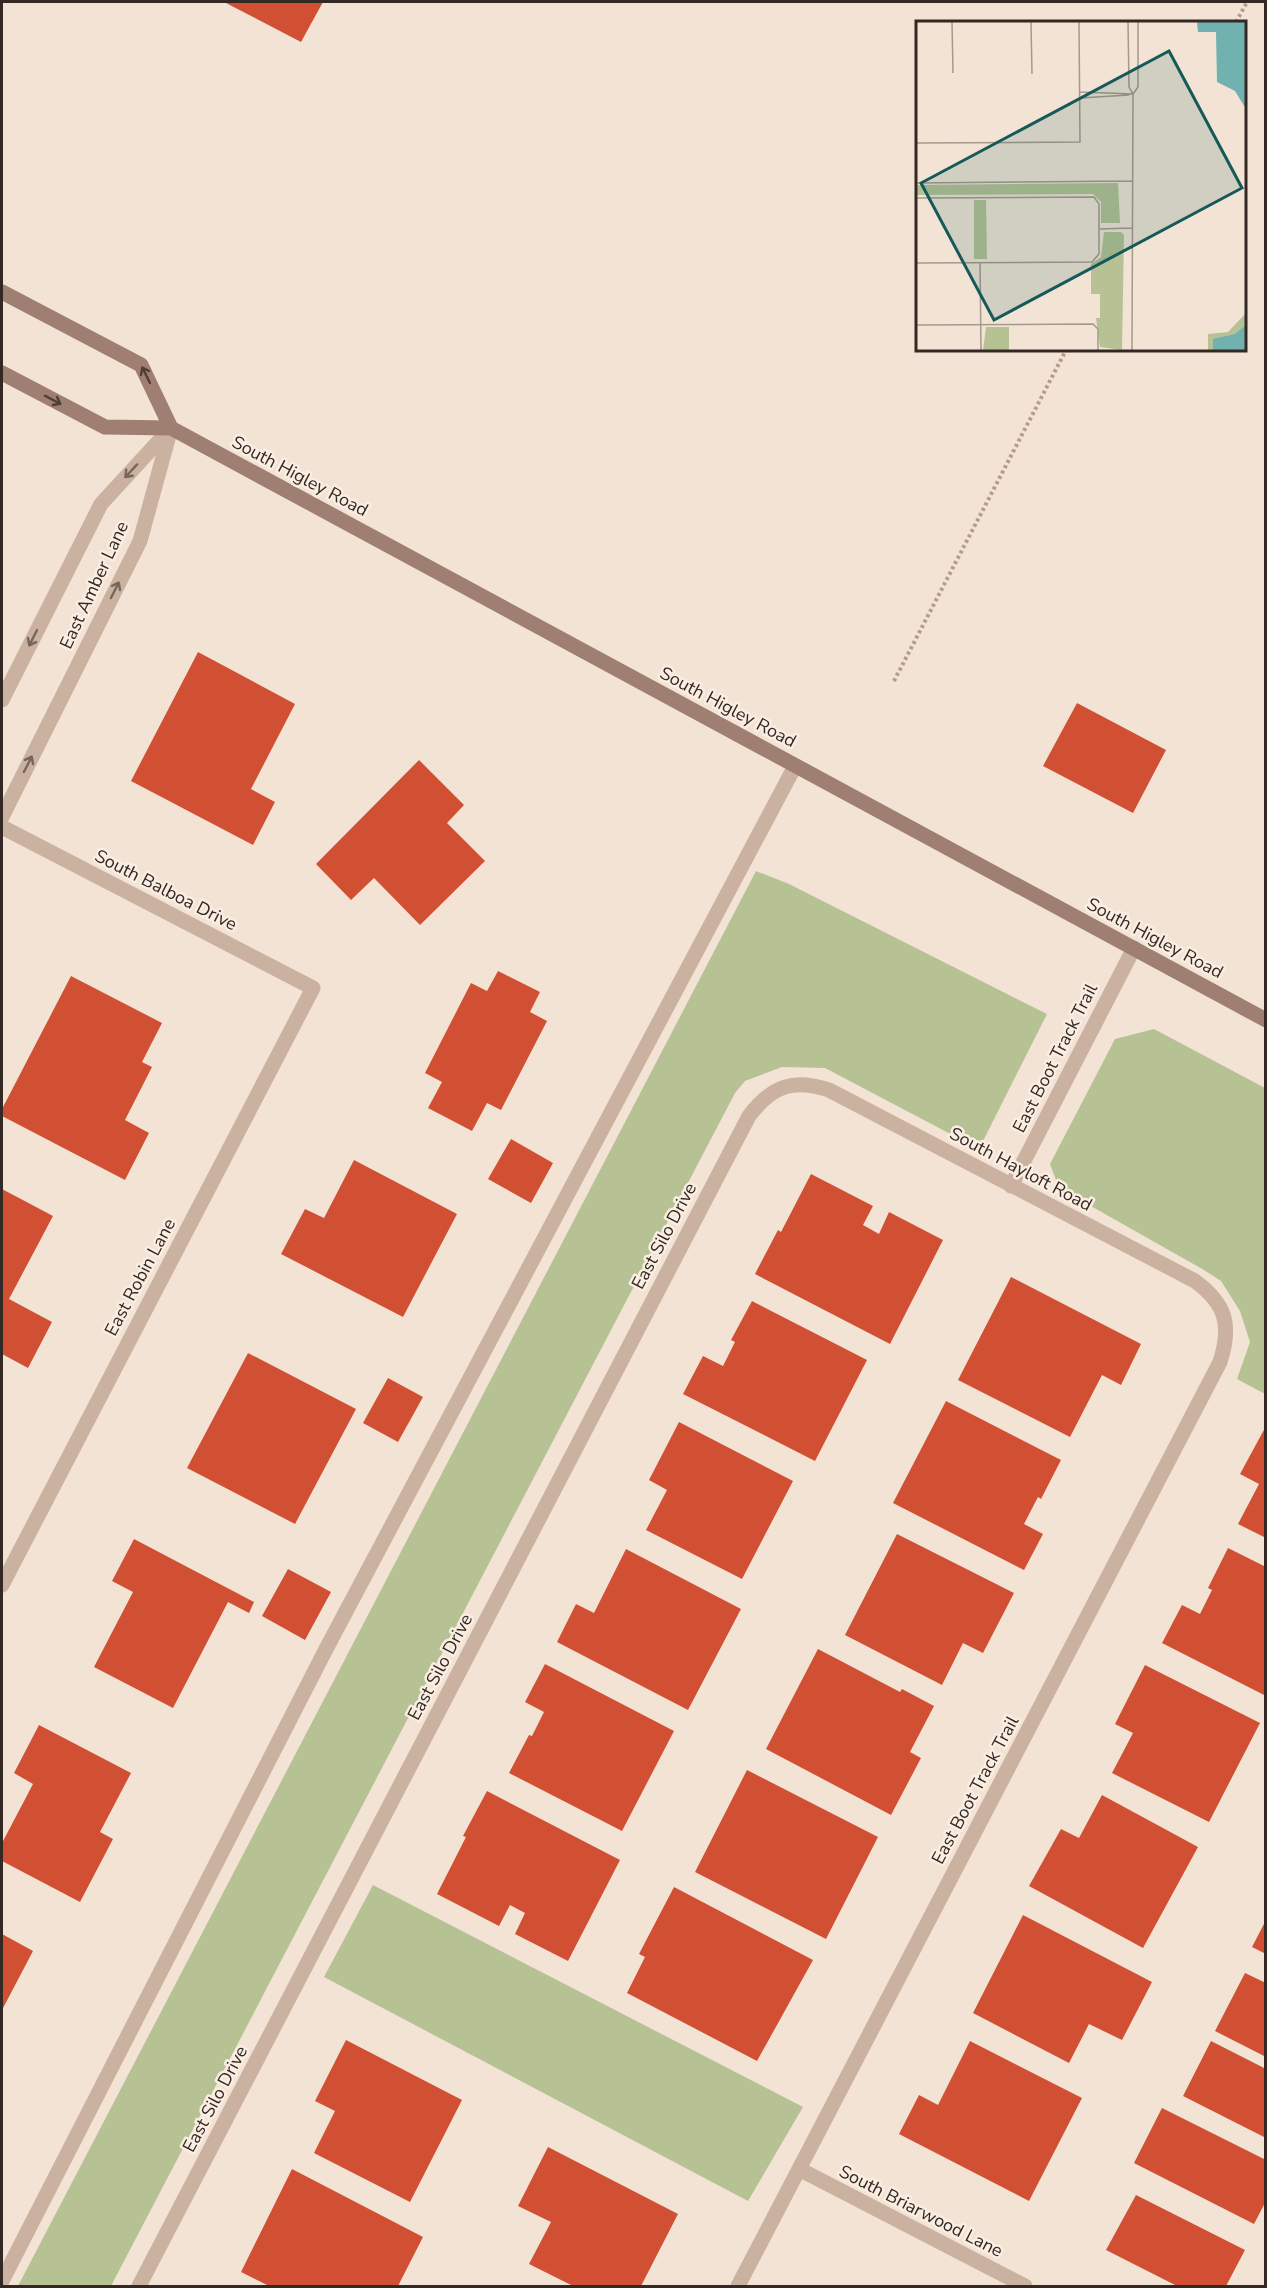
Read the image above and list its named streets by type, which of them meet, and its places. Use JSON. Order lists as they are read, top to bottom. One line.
{"streets":{"main road":["South Higley Road"],"street":["East Amber Lane","South Balboa Drive","East Boot Track Trail","South Hayloft Road","East Silo Drive","East Robin Lane","South Briarwood Lane"]},"crossings":[["South Higley Road","East Amber Lane"],["South Higley Road","East Boot Track Trail"],["South Balboa Drive","East Robin Lane"],["East Boot Track Trail","South Hayloft Road"],["East Boot Track Trail","South Briarwood Lane"],["South Hayloft Road","East Silo Drive"]]}
